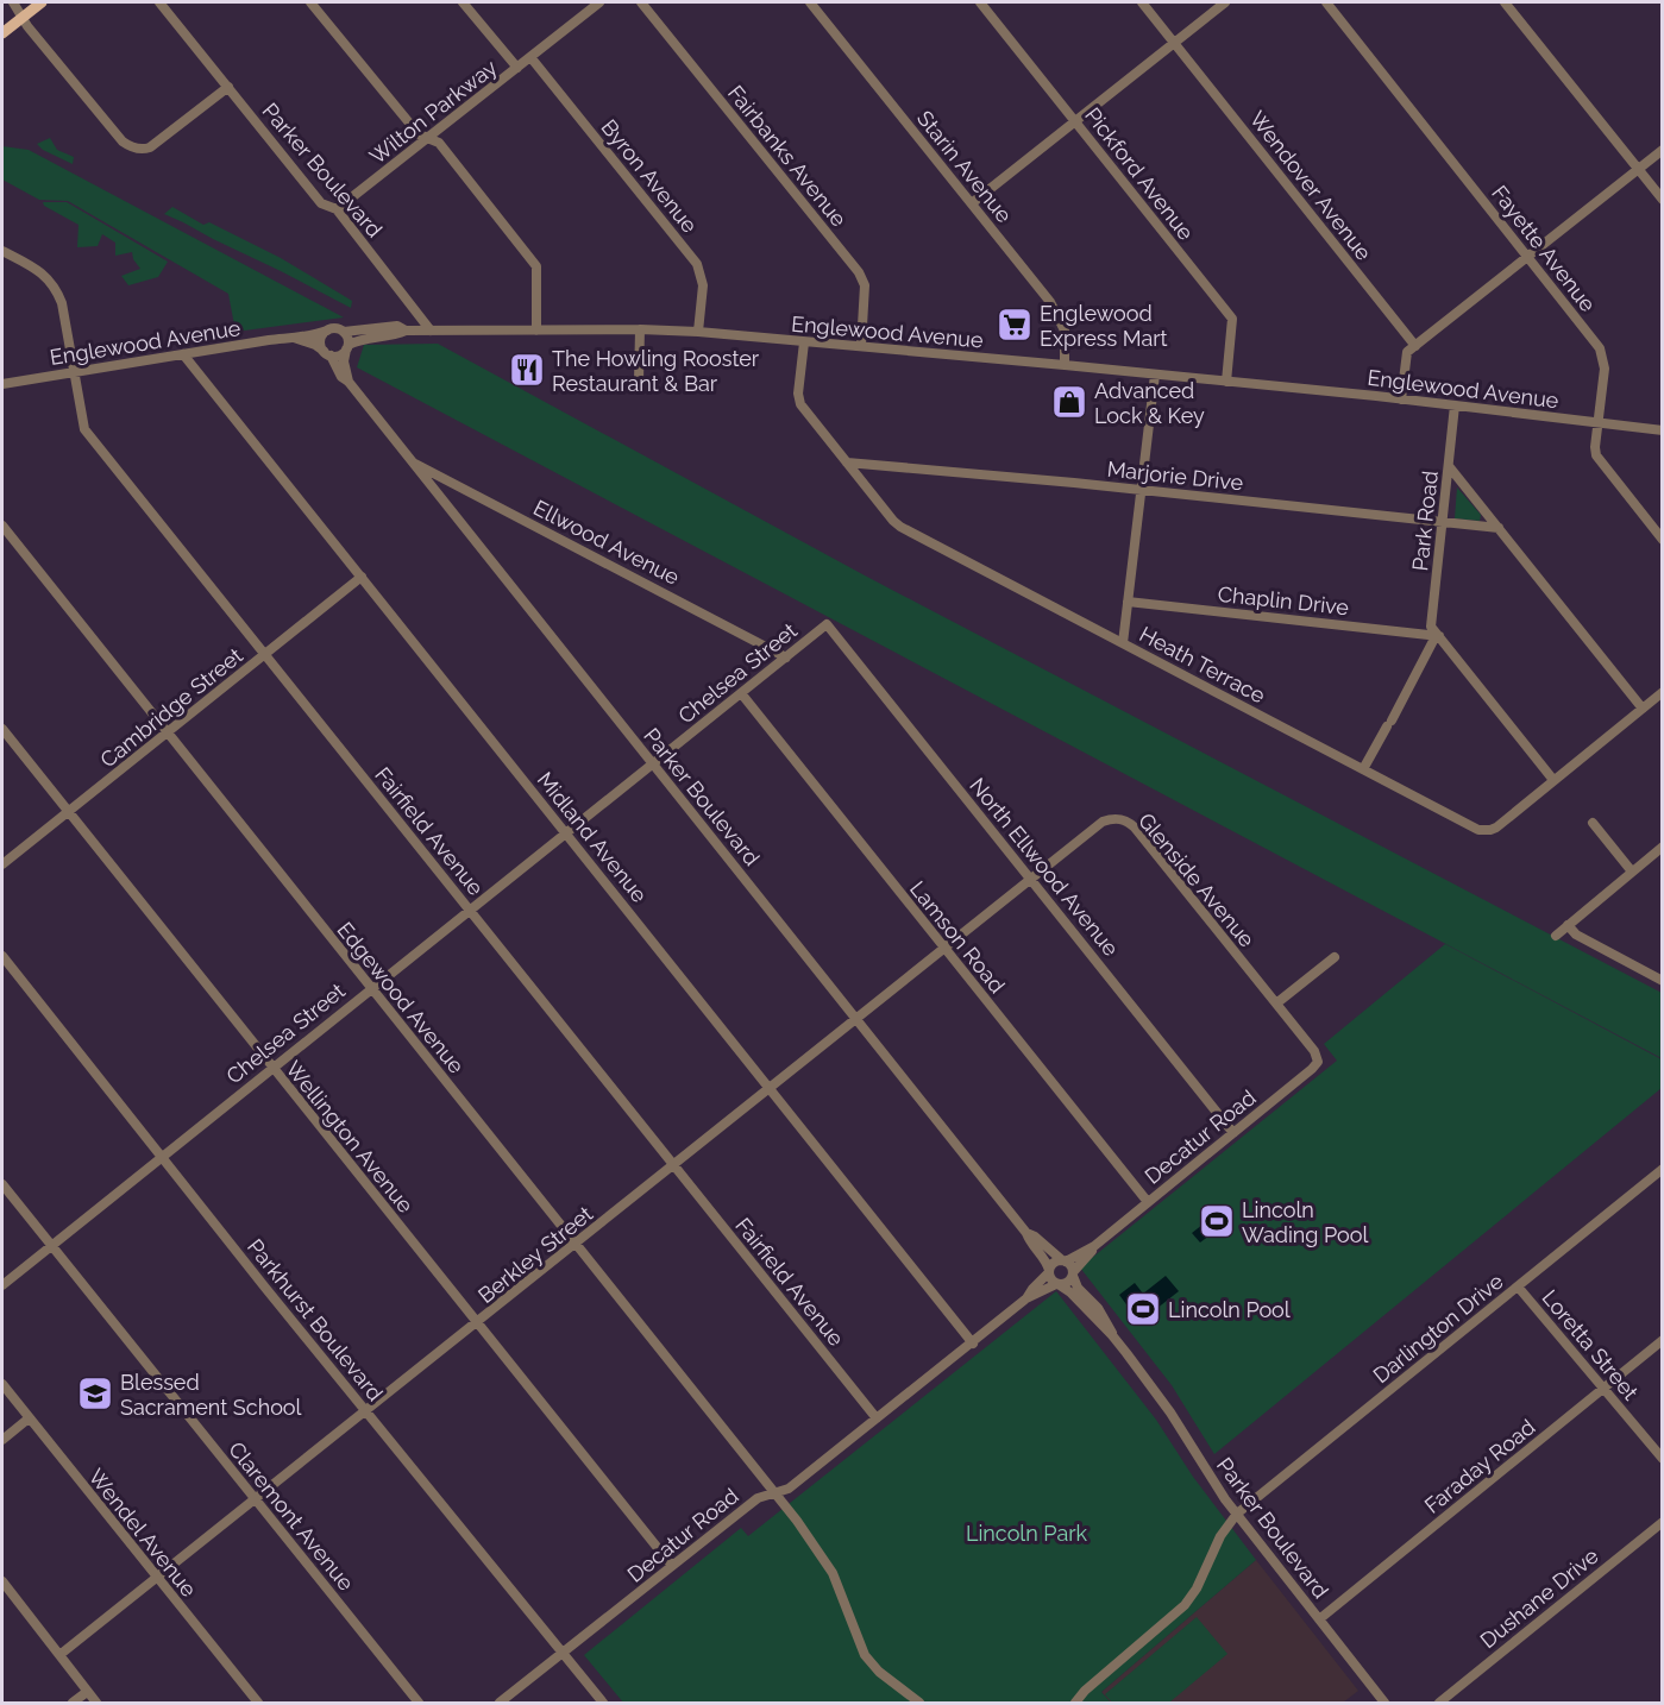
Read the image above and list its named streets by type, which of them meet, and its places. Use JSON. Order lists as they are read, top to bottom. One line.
{"streets":{"street":["Wilton Parkway","Fairbanks Avenue","Starin Avenue","Parker Boulevard","Pickford Avenue","Byron Avenue","Wendover Avenue","Fayette Avenue","Englewood Avenue","Marjorie Drive","Park Road","Ellwood Avenue","Chaplin Drive","Heath Terrace","Chelsea Street","Cambridge Street","Fairfield Avenue","Midland Avenue","North Ellwood Avenue","Glenside Avenue","Lamson Road","Edgewood Avenue","Wellington Avenue","Decatur Road","Berkley Street","Parkhurst Boulevard","Darlington Drive","Loretta Street","Faraday Road","Claremont Avenue","Wendel Avenue","Dushane Drive"]},"crossings":[["Wilton Parkway","Parker Boulevard"],["Wilton Parkway","Byron Avenue"],["Fairbanks Avenue","Englewood Avenue"],["Starin Avenue","Englewood Avenue"],["Parker Boulevard","Englewood Avenue"],["Parker Boulevard","Ellwood Avenue"],["Parker Boulevard","Chelsea Street"],["Parker Boulevard","Decatur Road"],["Parker Boulevard","Berkley Street"],["Parker Boulevard","Darlington Drive"],["Parker Boulevard","Faraday Road"],["Pickford Avenue","Englewood Avenue"],["Byron Avenue","Englewood Avenue"],["Fayette Avenue","Englewood Avenue"],["Englewood Avenue","Park Road"],["Englewood Avenue","Heath Terrace"],["Englewood Avenue","Fairfield Avenue"],["Englewood Avenue","Midland Avenue"],["Marjorie Drive","Park Road"],["Marjorie Drive","Heath Terrace"],["Park Road","Chaplin Drive"],["Ellwood Avenue","Chelsea Street"],["Chelsea Street","Fairfield Avenue"],["Chelsea Street","Midland Avenue"],["Chelsea Street","North Ellwood Avenue"],["Chelsea Street","Lamson Road"],["Chelsea Street","Edgewood Avenue"],["Chelsea Street","Wellington Avenue"],["Chelsea Street","Parkhurst Boulevard"],["Chelsea Street","Claremont Avenue"],["Cambridge Street","Fairfield Avenue"],["Cambridge Street","Midland Avenue"],["Cambridge Street","Edgewood Avenue"],["Cambridge Street","Wellington Avenue"],["Fairfield Avenue","Decatur Road"],["Fairfield Avenue","Berkley Street"],["Midland Avenue","Decatur Road"],["Midland Avenue","Berkley Street"],["North Ellwood Avenue","Glenside Avenue"],["North Ellwood Avenue","Decatur Road"],["North Ellwood Avenue","Berkley Street"],["Glenside Avenue","Decatur Road"],["Glenside Avenue","Berkley Street"],["Lamson Road","Decatur Road"],["Lamson Road","Berkley Street"],["Edgewood Avenue","Decatur Road"],["Edgewood Avenue","Berkley Street"],["Wellington Avenue","Decatur Road"],["Wellington Avenue","Berkley Street"],["Decatur Road","Parkhurst Boulevard"],["Berkley Street","Parkhurst Boulevard"],["Berkley Street","Claremont Avenue"],["Berkley Street","Wendel Avenue"],["Darlington Drive","Loretta Street"],["Loretta Street","Faraday Road"]],"parks":["Lincoln Park"],"places":{"supermarket":["Englewood Express Mart"],"restaurant":["The Howling Rooster Restaurant & Bar"],"shop":["Advanced Lock & Key"],"sports":["Lincoln Wading Pool","Lincoln Pool"],"school or university":["Blessed Sacrament School"]}}
